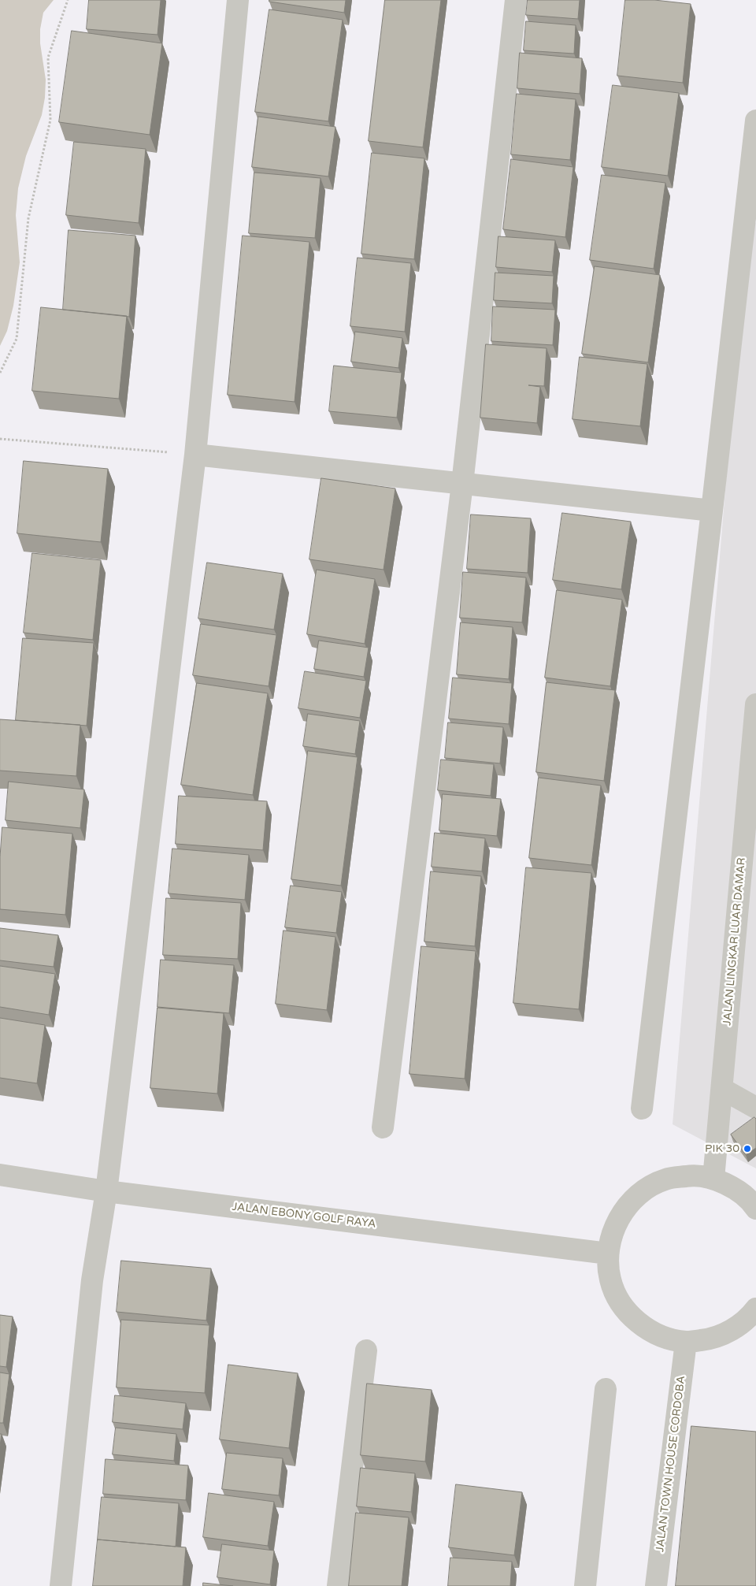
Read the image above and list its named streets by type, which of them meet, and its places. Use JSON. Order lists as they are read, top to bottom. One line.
{"streets":{"street":["JALAN LINGKAR LUAR DAMAR","JALAN EBONY GOLF RAYA","JALAN TOWN HOUSE CORDOBA"]},"places":["PIK 30"]}
